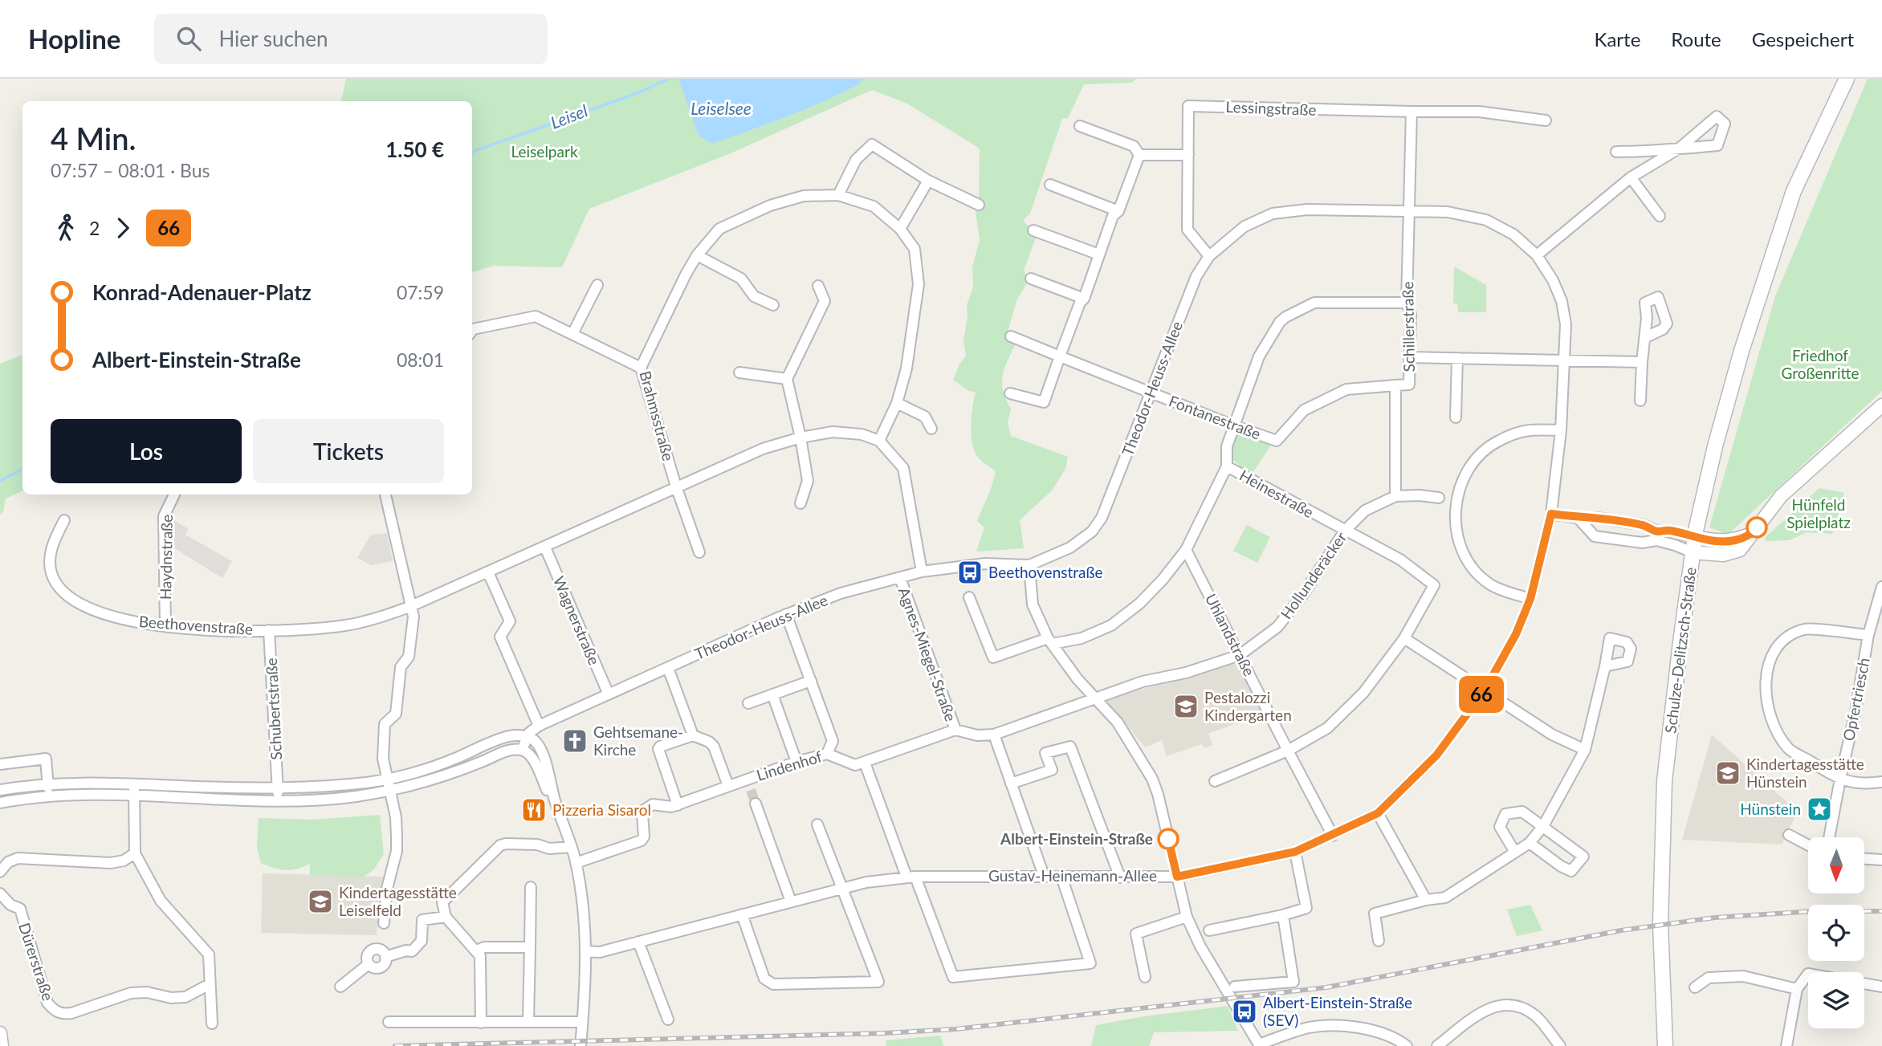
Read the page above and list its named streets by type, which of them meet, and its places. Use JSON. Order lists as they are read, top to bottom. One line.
{"streets":{"main road":["Schulze-Delitzsch-Straße"],"street":["Lessingstraße","Schillerstraße","Theodor-Heuss-Allee","Brahmsstraße","Fontanestraße","Heinestraße","Haydnstraße","Hollunderäcker","Wagnerstraße","Beethovenstraße","Uhlandstraße","Agnes-Miegel-Straße","Opfertriesch","Schubertstraße","Lindenhof","Gustav-Heinemann-Allee","Dürerstraße"]},"crossings":[["Lessingstraße","Theodor-Heuss-Allee"],["Schillerstraße","Theodor-Heuss-Allee"],["Schillerstraße","Fontanestraße"],["Schillerstraße","Heinestraße"],["Schillerstraße","Hollunderäcker"],["Theodor-Heuss-Allee","Fontanestraße"],["Theodor-Heuss-Allee","Wagnerstraße"],["Theodor-Heuss-Allee","Agnes-Miegel-Straße"],["Theodor-Heuss-Allee","Gustav-Heinemann-Allee"],["Brahmsstraße","Beethovenstraße"],["Fontanestraße","Heinestraße"],["Heinestraße","Hollunderäcker"],["Heinestraße","Uhlandstraße"],["Haydnstraße","Beethovenstraße"],["Hollunderäcker","Uhlandstraße"],["Wagnerstraße","Beethovenstraße"],["Beethovenstraße","Schubertstraße"],["Uhlandstraße","Gustav-Heinemann-Allee"],["Agnes-Miegel-Straße","Lindenhof"]],"water":["Leiselsee","Leisel"],"parks":["Leiselpark","Friedhof Großenritte","Hünfeld Spielplatz"],"places":{"bus stop":["Beethovenstraße","Albert-Einstein-Straße (SEV)"],"school or university":["Pestalozzi Kindergarten","Kindertagesstätte Hünstein","Kindertagesstätte Leiselfeld"],"church":["Gehtsemane- Kirche"],"place":["Hünstein"],"restaurant":["Pizzeria Sisarol"],"other":["Albert-Einstein-Straße"]},"lines":["bus line 66"],"north":"bottom","page":{"header":"Hopline","search":"Hier suchen","nav":["Karte","Route","Gespeichert"],"on_map":"66","heading":["4 Min.","07:57 – 08:01 · Bus","1.50 €"],"legs":["2","66"],"list":[{"name":"Konrad-Adenauer-Platz","value":"07:59"},{"name":"Albert-Einstein-Straße","value":"08:01"}],"buttons":["Los","Tickets"]}}
